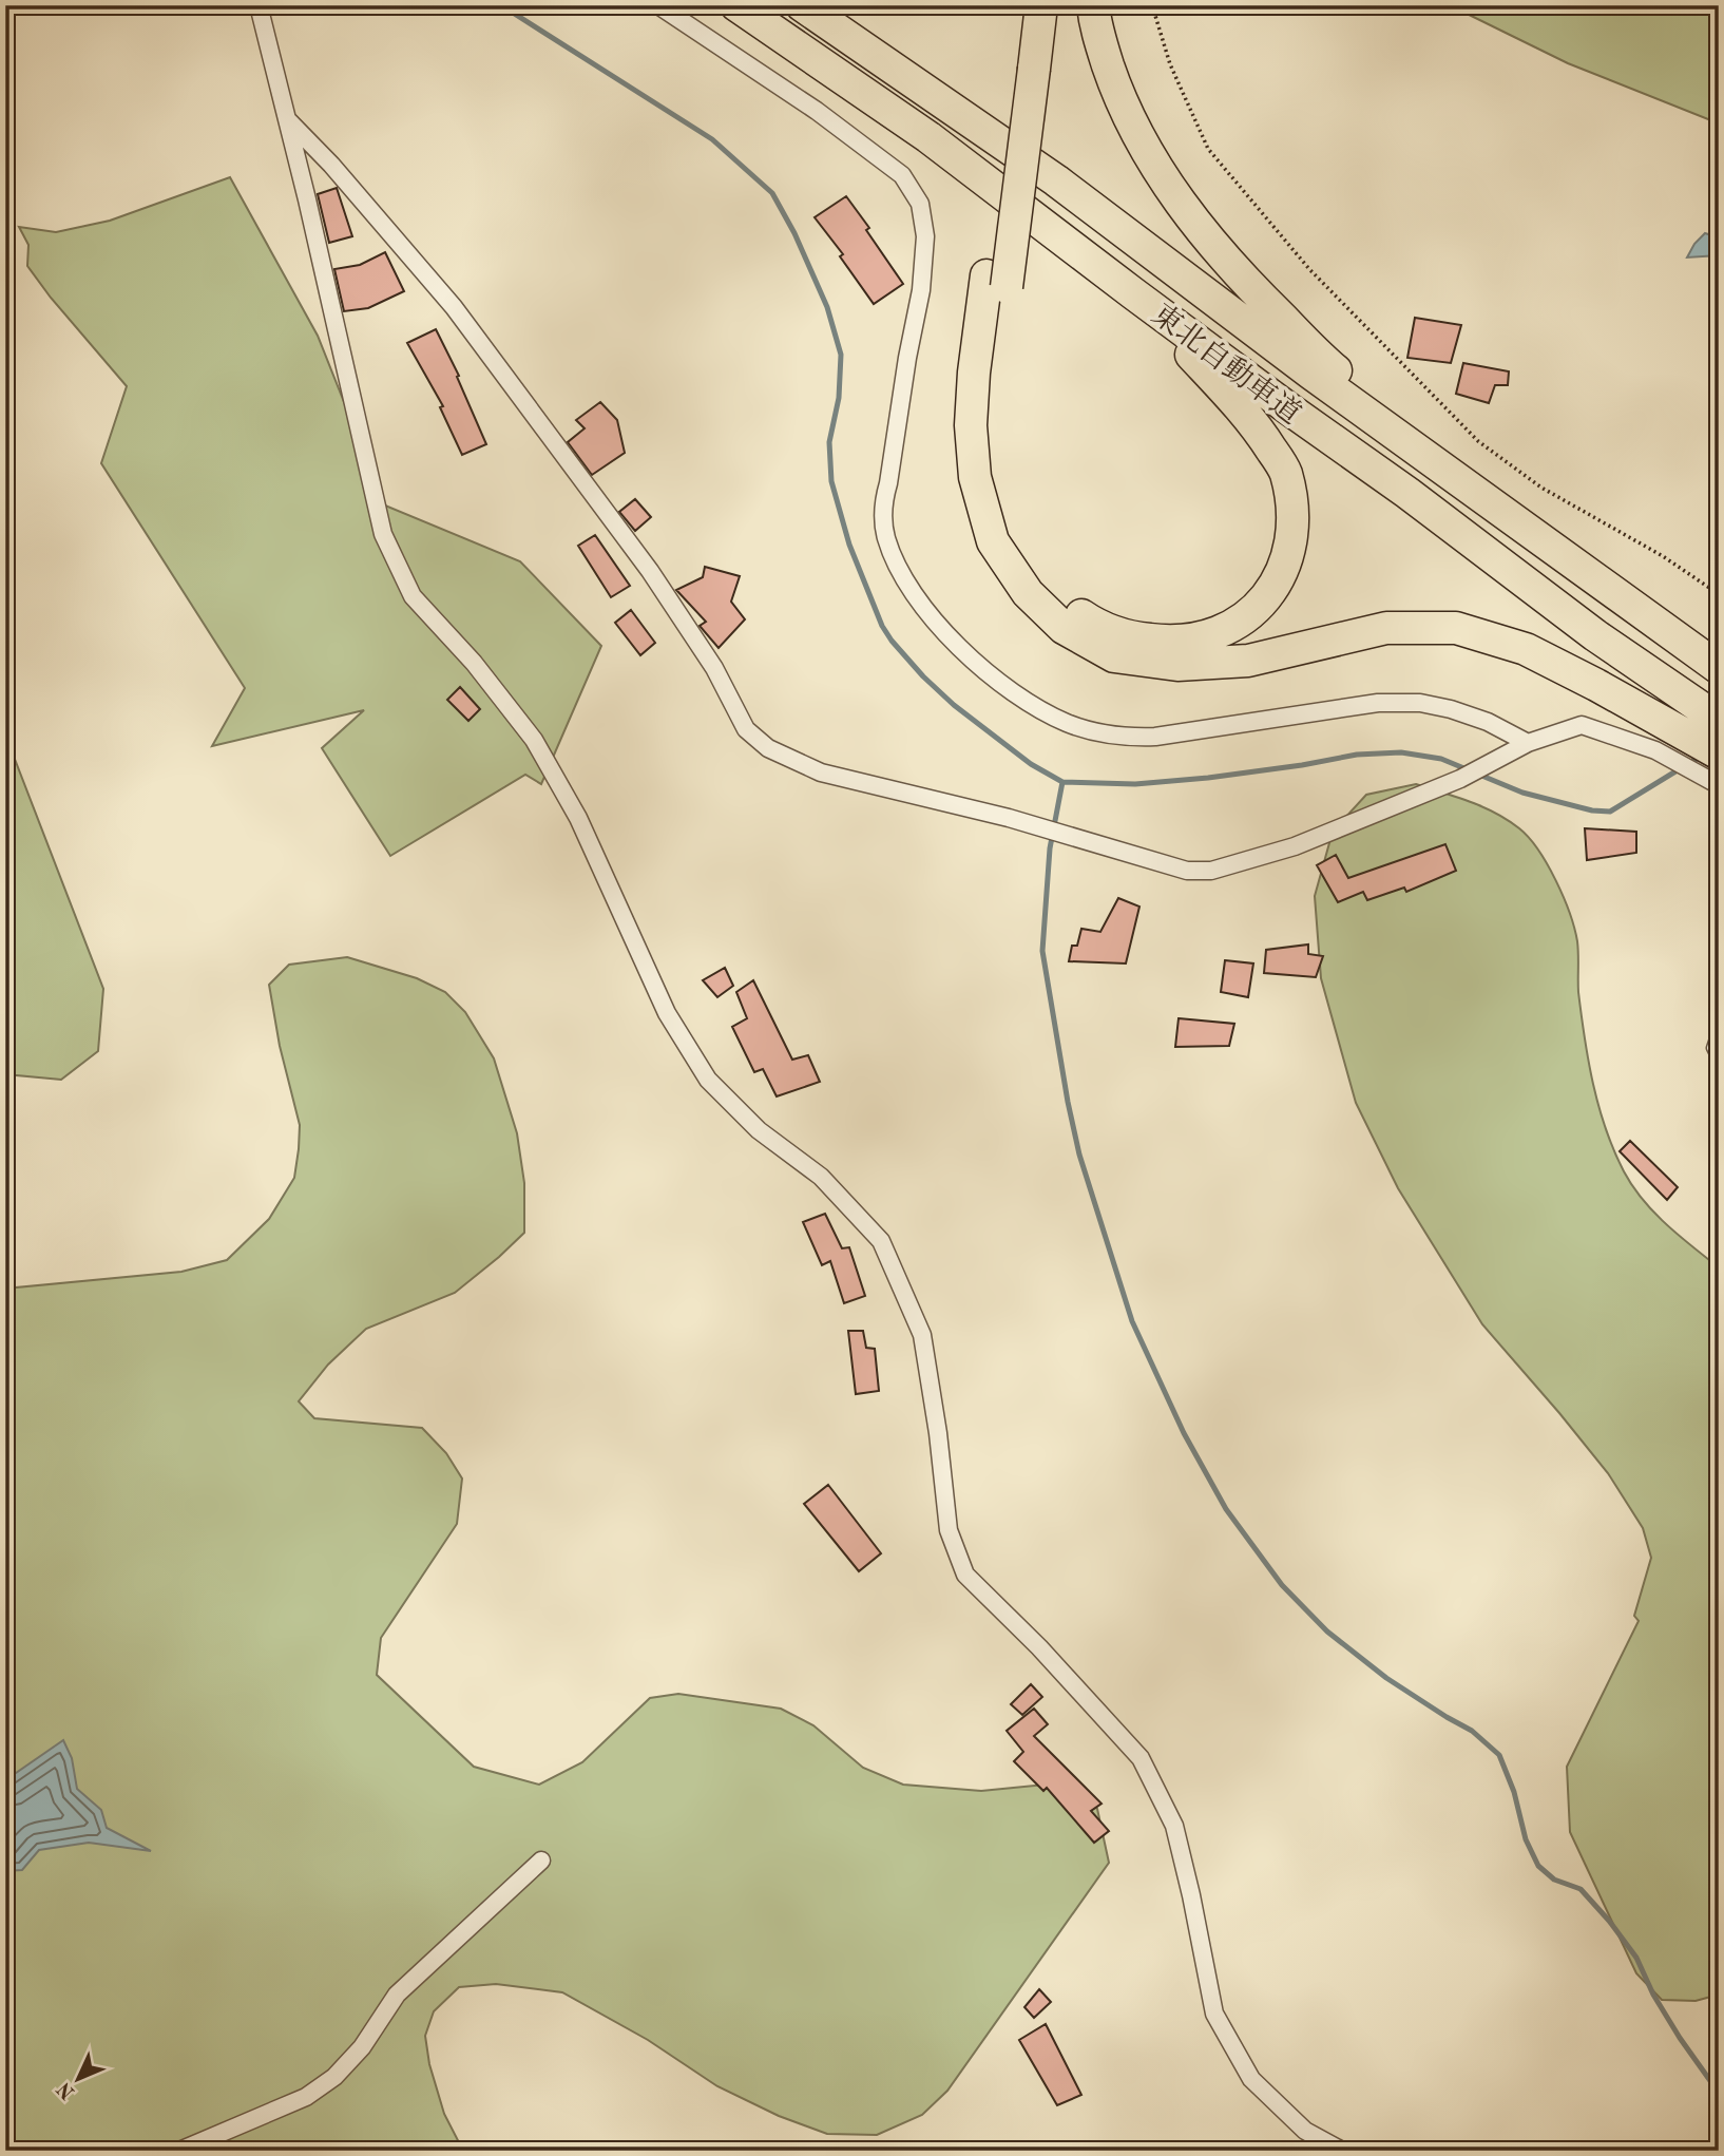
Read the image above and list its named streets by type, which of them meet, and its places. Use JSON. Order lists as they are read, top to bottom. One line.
{"streets":{"highway":["東北自動車道"]},"north":"bottom left"}
